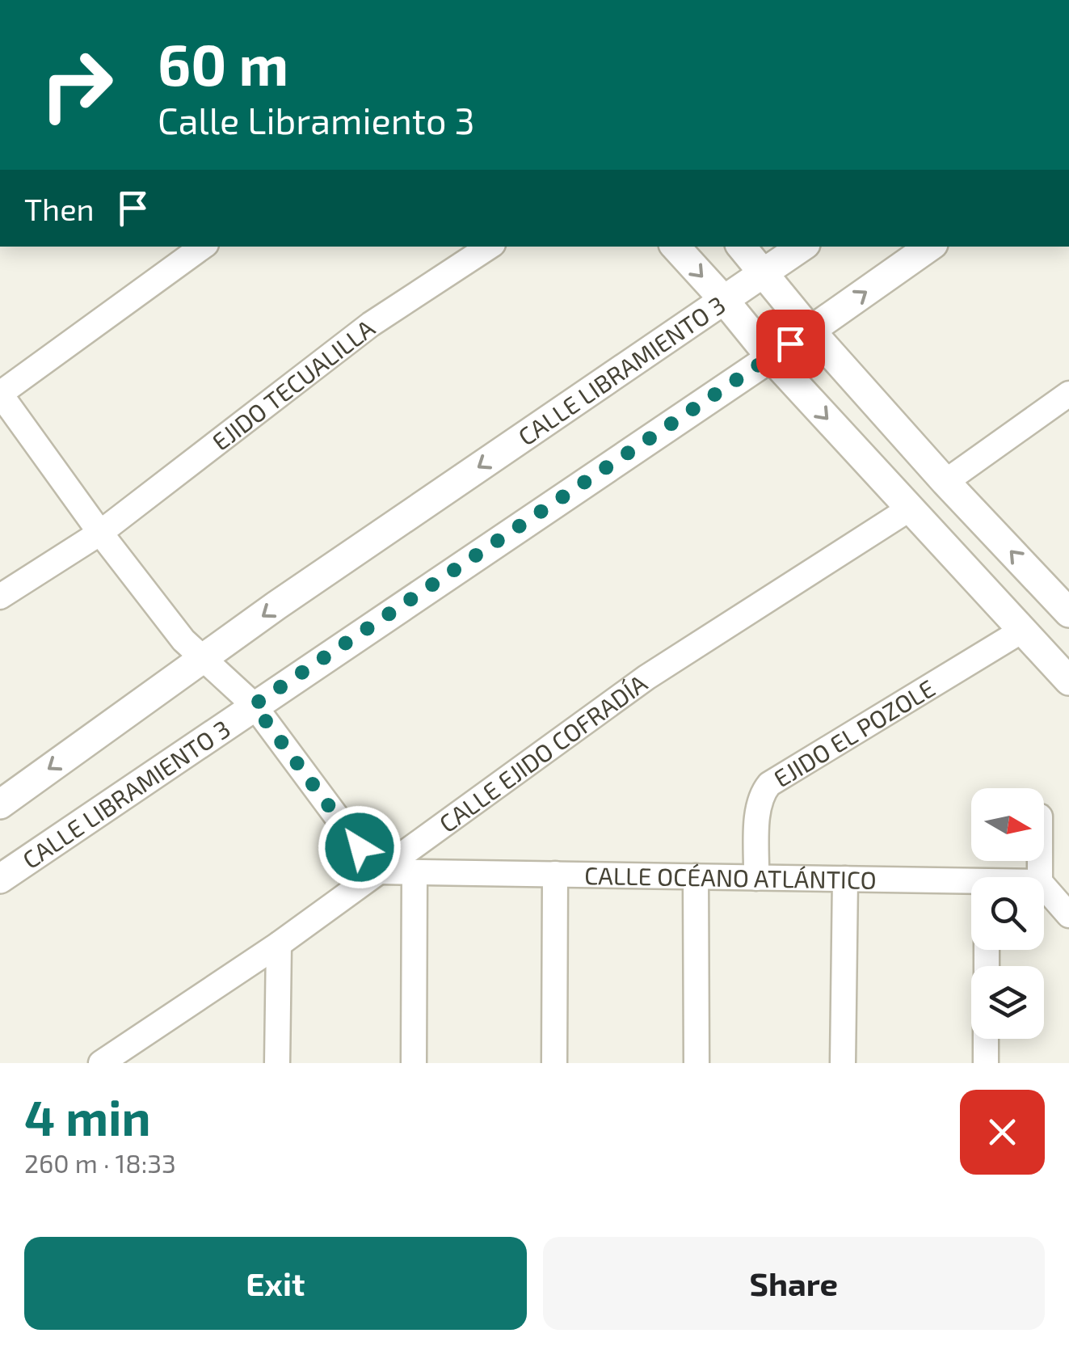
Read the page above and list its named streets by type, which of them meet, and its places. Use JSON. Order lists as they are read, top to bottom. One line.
{"streets":{"street":["CALLE LIBRAMIENTO 3","EJIDO TECUALILLA","EJIDO EL POZOLE","CALLE EJIDO COFRADÍA","CALLE OCÉANO ATLÁNTICO"]},"crossings":[["EJIDO EL POZOLE","CALLE OCÉANO ATLÁNTICO"],["CALLE EJIDO COFRADÍA","CALLE OCÉANO ATLÁNTICO"]],"north":"right","page":{"turn":["60 m","Calle Libramiento 3"],"then":"Then","heading":["4 min","260 m · 18:33"],"buttons":["Exit","Share"]}}
